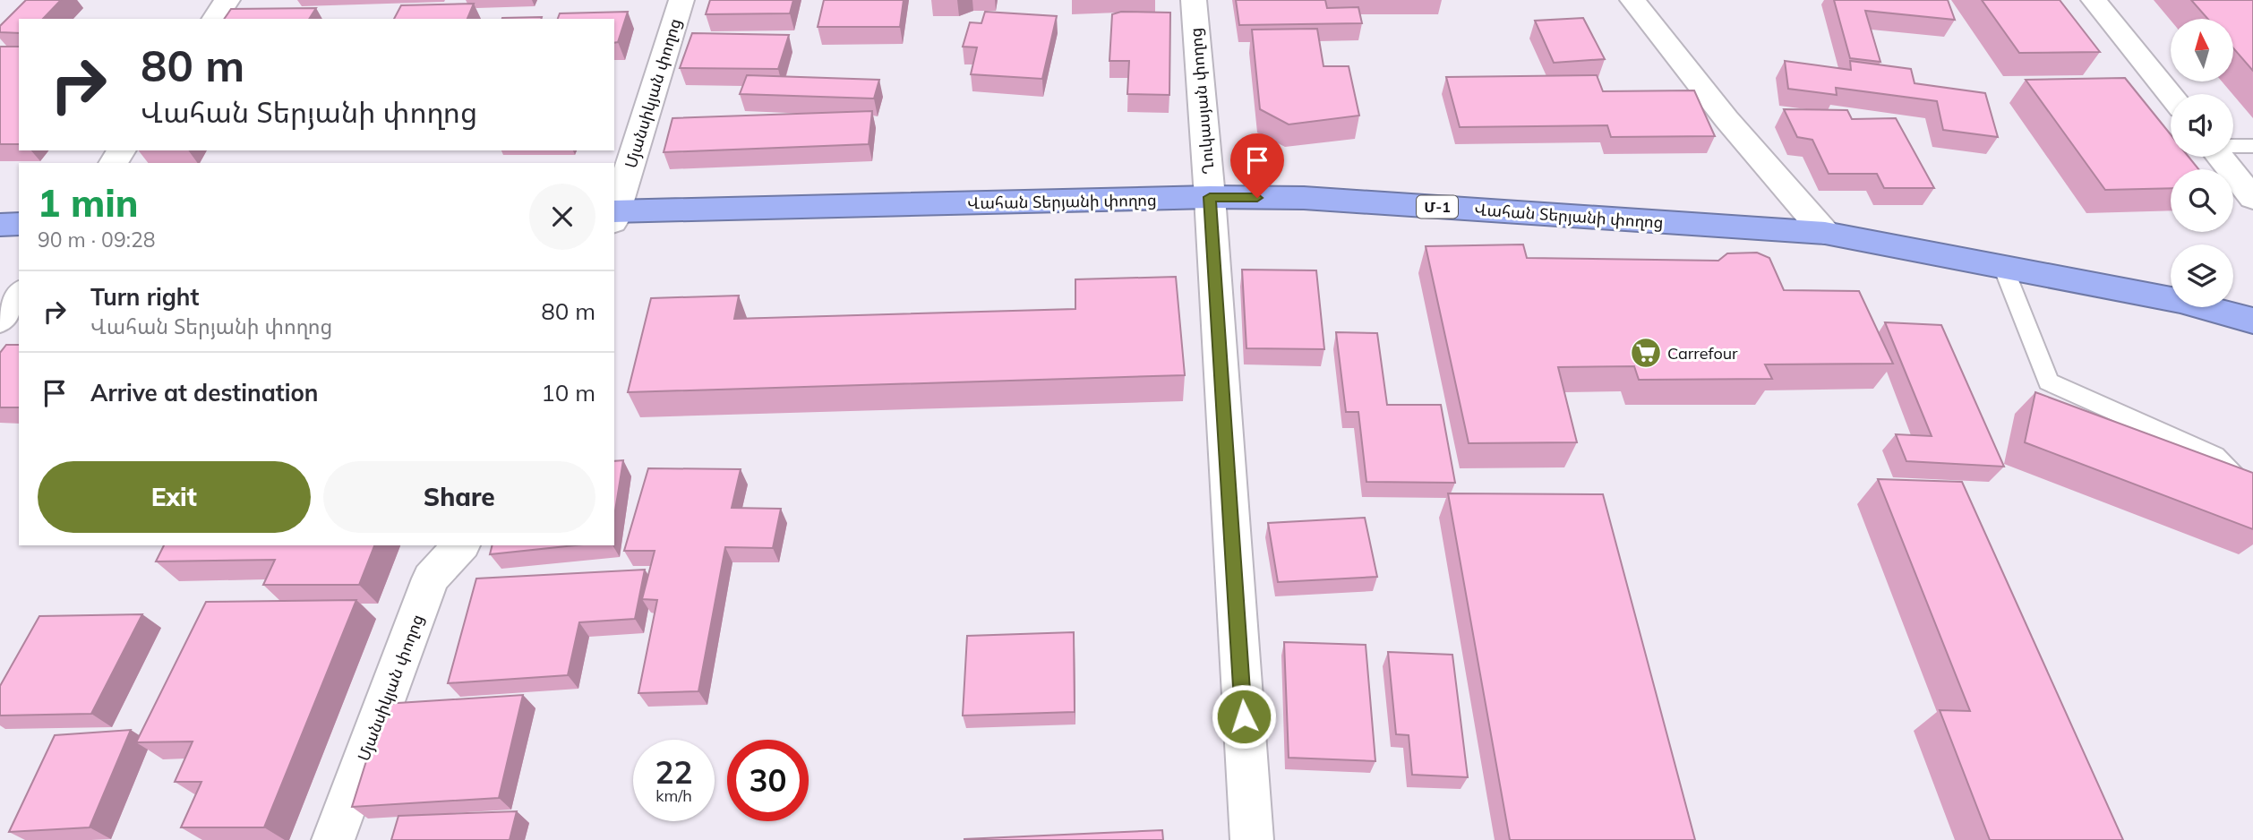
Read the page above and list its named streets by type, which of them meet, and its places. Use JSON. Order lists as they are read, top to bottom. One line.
{"streets":{"highway":["Վահան Տերյանի փողոց","Մ-1"],"street":["Մյանսիկյան փողոց","Ղուկասյան փողոց"]},"crossings":[["Ղուկասյան փողոց","Վահան Տերյանի փողոց"]],"places":{"supermarket":["Carrefour"]},"north":"top","page":{"turn":["80 m","Վահան Տերյանի փողոց"],"heading":["1 min","90 m · 09:28"],"list":[{"name":"Turn right","note":"Վահան Տերյանի փողոց","value":"80 m"},{"name":"Arrive at destination","value":"10 m"}],"buttons":["Exit","Share"],"speed":"22 km/h","limit":"30"}}
